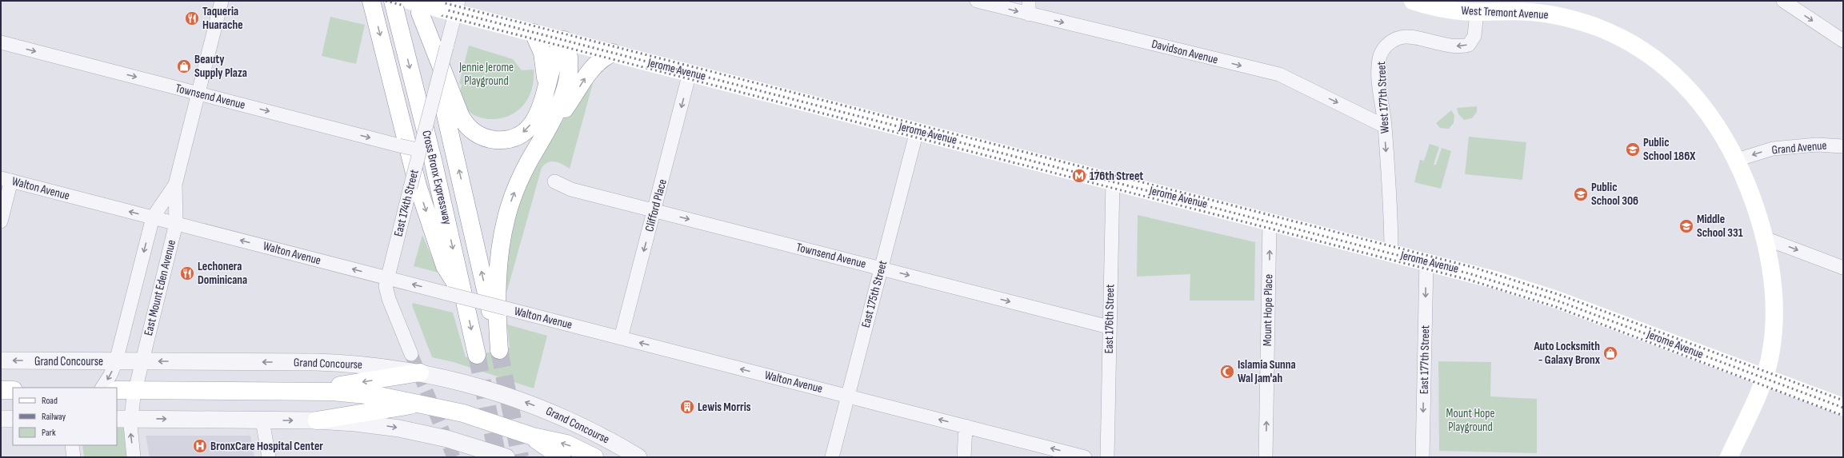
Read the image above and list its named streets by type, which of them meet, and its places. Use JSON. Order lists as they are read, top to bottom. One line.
{"streets":{"main road":["West Tremont Avenue","Jerome Avenue","Cross Bronx Expressway","Grand Concourse"],"street":["Davidson Avenue","Townsend Avenue","West 177th Street","Grand Avenue","Walton Avenue","East 174th Street","Clifford Place","East Mount Eden Avenue","East 175th Street","Mount Hope Place","East 176th Street","East 177th Street"]},"crossings":[["West Tremont Avenue","Jerome Avenue"],["West Tremont Avenue","West 177th Street"],["West Tremont Avenue","Grand Avenue"],["Davidson Avenue","West 177th Street"],["Jerome Avenue","West 177th Street"],["Jerome Avenue","Cross Bronx Expressway"],["Jerome Avenue","East 174th Street"],["Jerome Avenue","Clifford Place"],["Jerome Avenue","East 175th Street"],["Jerome Avenue","Mount Hope Place"],["Jerome Avenue","East 176th Street"],["Jerome Avenue","East 177th Street"],["Townsend Avenue","East 174th Street"],["Townsend Avenue","Clifford Place"],["Townsend Avenue","East Mount Eden Avenue"],["Townsend Avenue","East 175th Street"],["Townsend Avenue","East 176th Street"],["Walton Avenue","East 174th Street"],["Walton Avenue","Clifford Place"],["Walton Avenue","East Mount Eden Avenue"],["Walton Avenue","East 175th Street"],["East Mount Eden Avenue","Grand Concourse"]],"one_way":["Davidson Avenue","Townsend Avenue","Grand Avenue","Walton Avenue","Clifford Place","Mount Hope Place","East 177th Street"],"parks":["Jennie Jerome Playground","Mount Hope Playground"],"places":{"restaurant":["Taqueria Huarache","Lechonera Dominicana"],"shop":["Beauty Supply Plaza","Auto Locksmith - Galaxy Bronx"],"school or university":["Public School 186X","Public School 306","Middle School 331"],"metro station":["176th Street"],"mosque":["Islamia Sunna Wal Jam'ah"],"building":["Lewis Morris"],"hospital":["BronxCare Hospital Center"]},"legend":["Road","Railway","Park"]}
